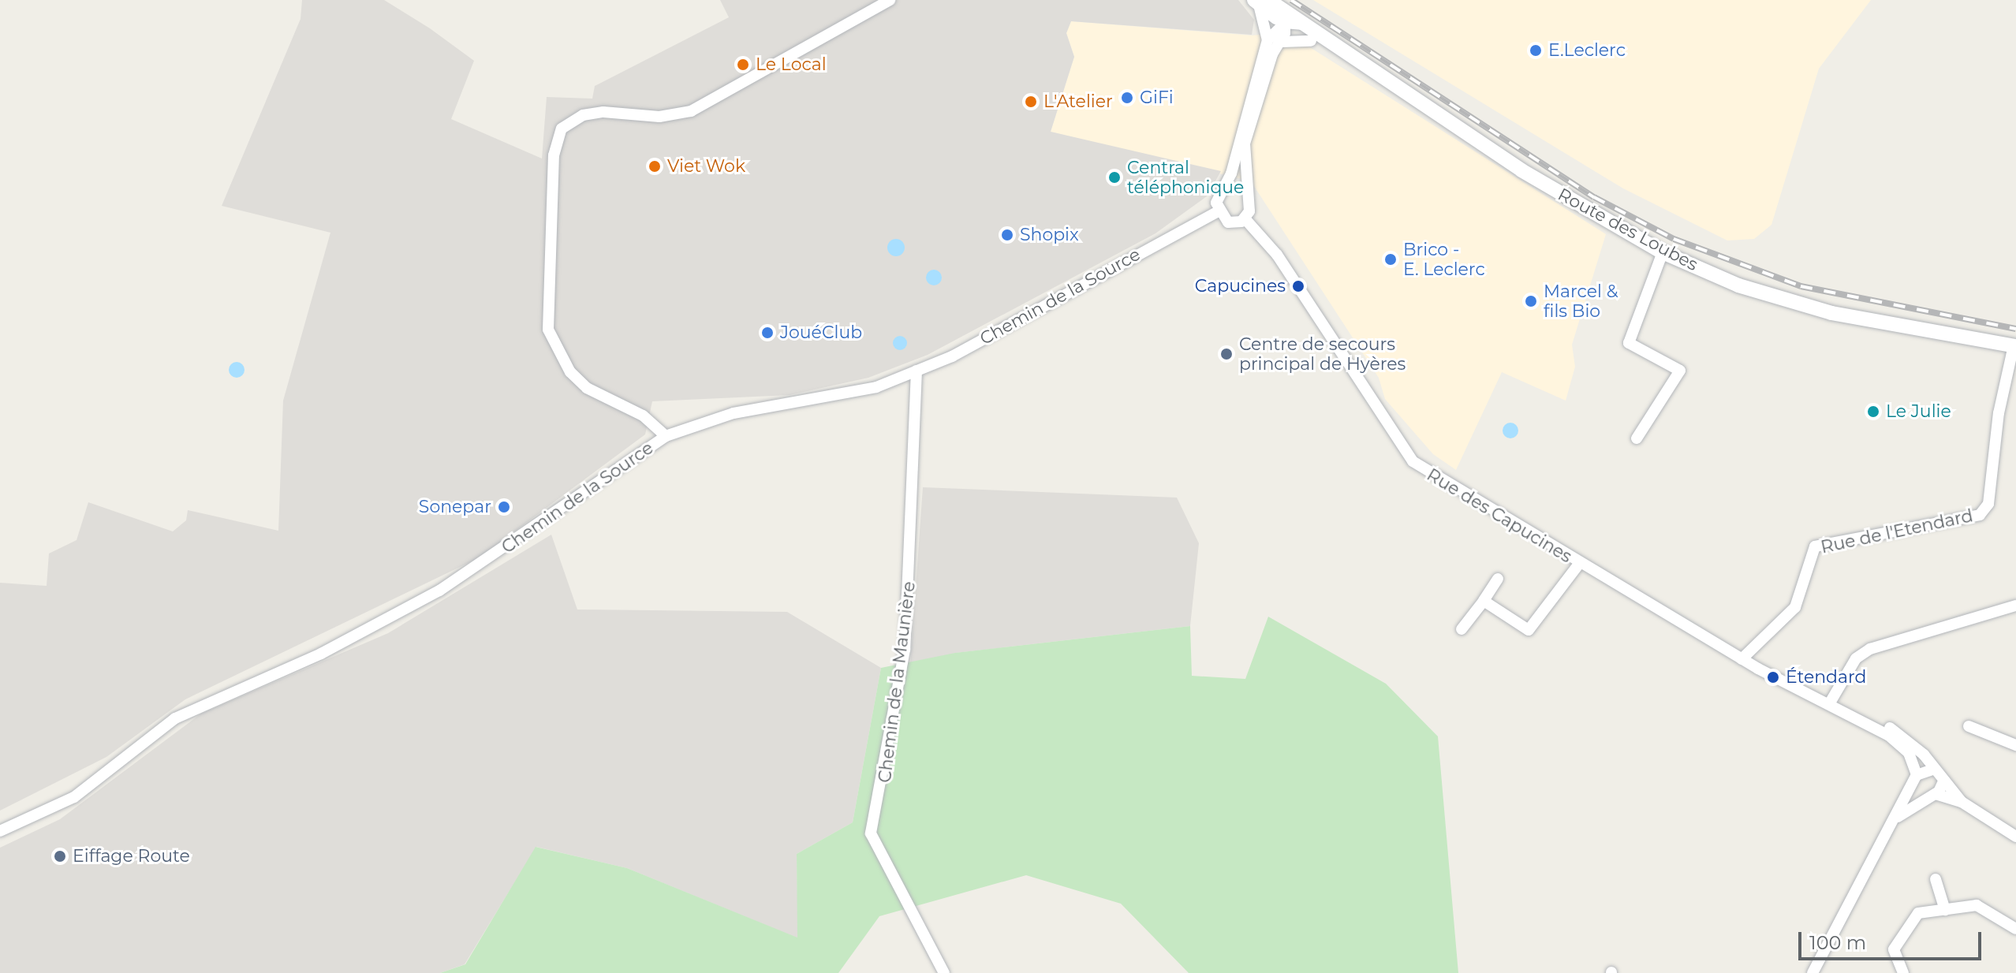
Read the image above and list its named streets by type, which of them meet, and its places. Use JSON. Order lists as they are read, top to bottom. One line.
{"streets":{"main road":["Route des Loubes"],"street":["Chemin de la Source","Rue des Capucines","Rue de l'Etendard","Chemin de la Maunière"]},"crossings":[["Route des Loubes","Rue de l'Etendard"],["Chemin de la Source","Rue des Capucines"],["Chemin de la Source","Chemin de la Maunière"],["Rue des Capucines","Rue de l'Etendard"]],"places":["E.Leclerc","Le Local","GiFi","L'Atelier","Viet Wok","Central téléphonique","Shopix","Brico - E. Leclerc","Capucines","Marcel & fils Bio","JouéClub","Centre de secours principal de Hyères","Le Julie","Sonepar","Étendard","Eiffage Route"],"scale_bar":"100 m"}
